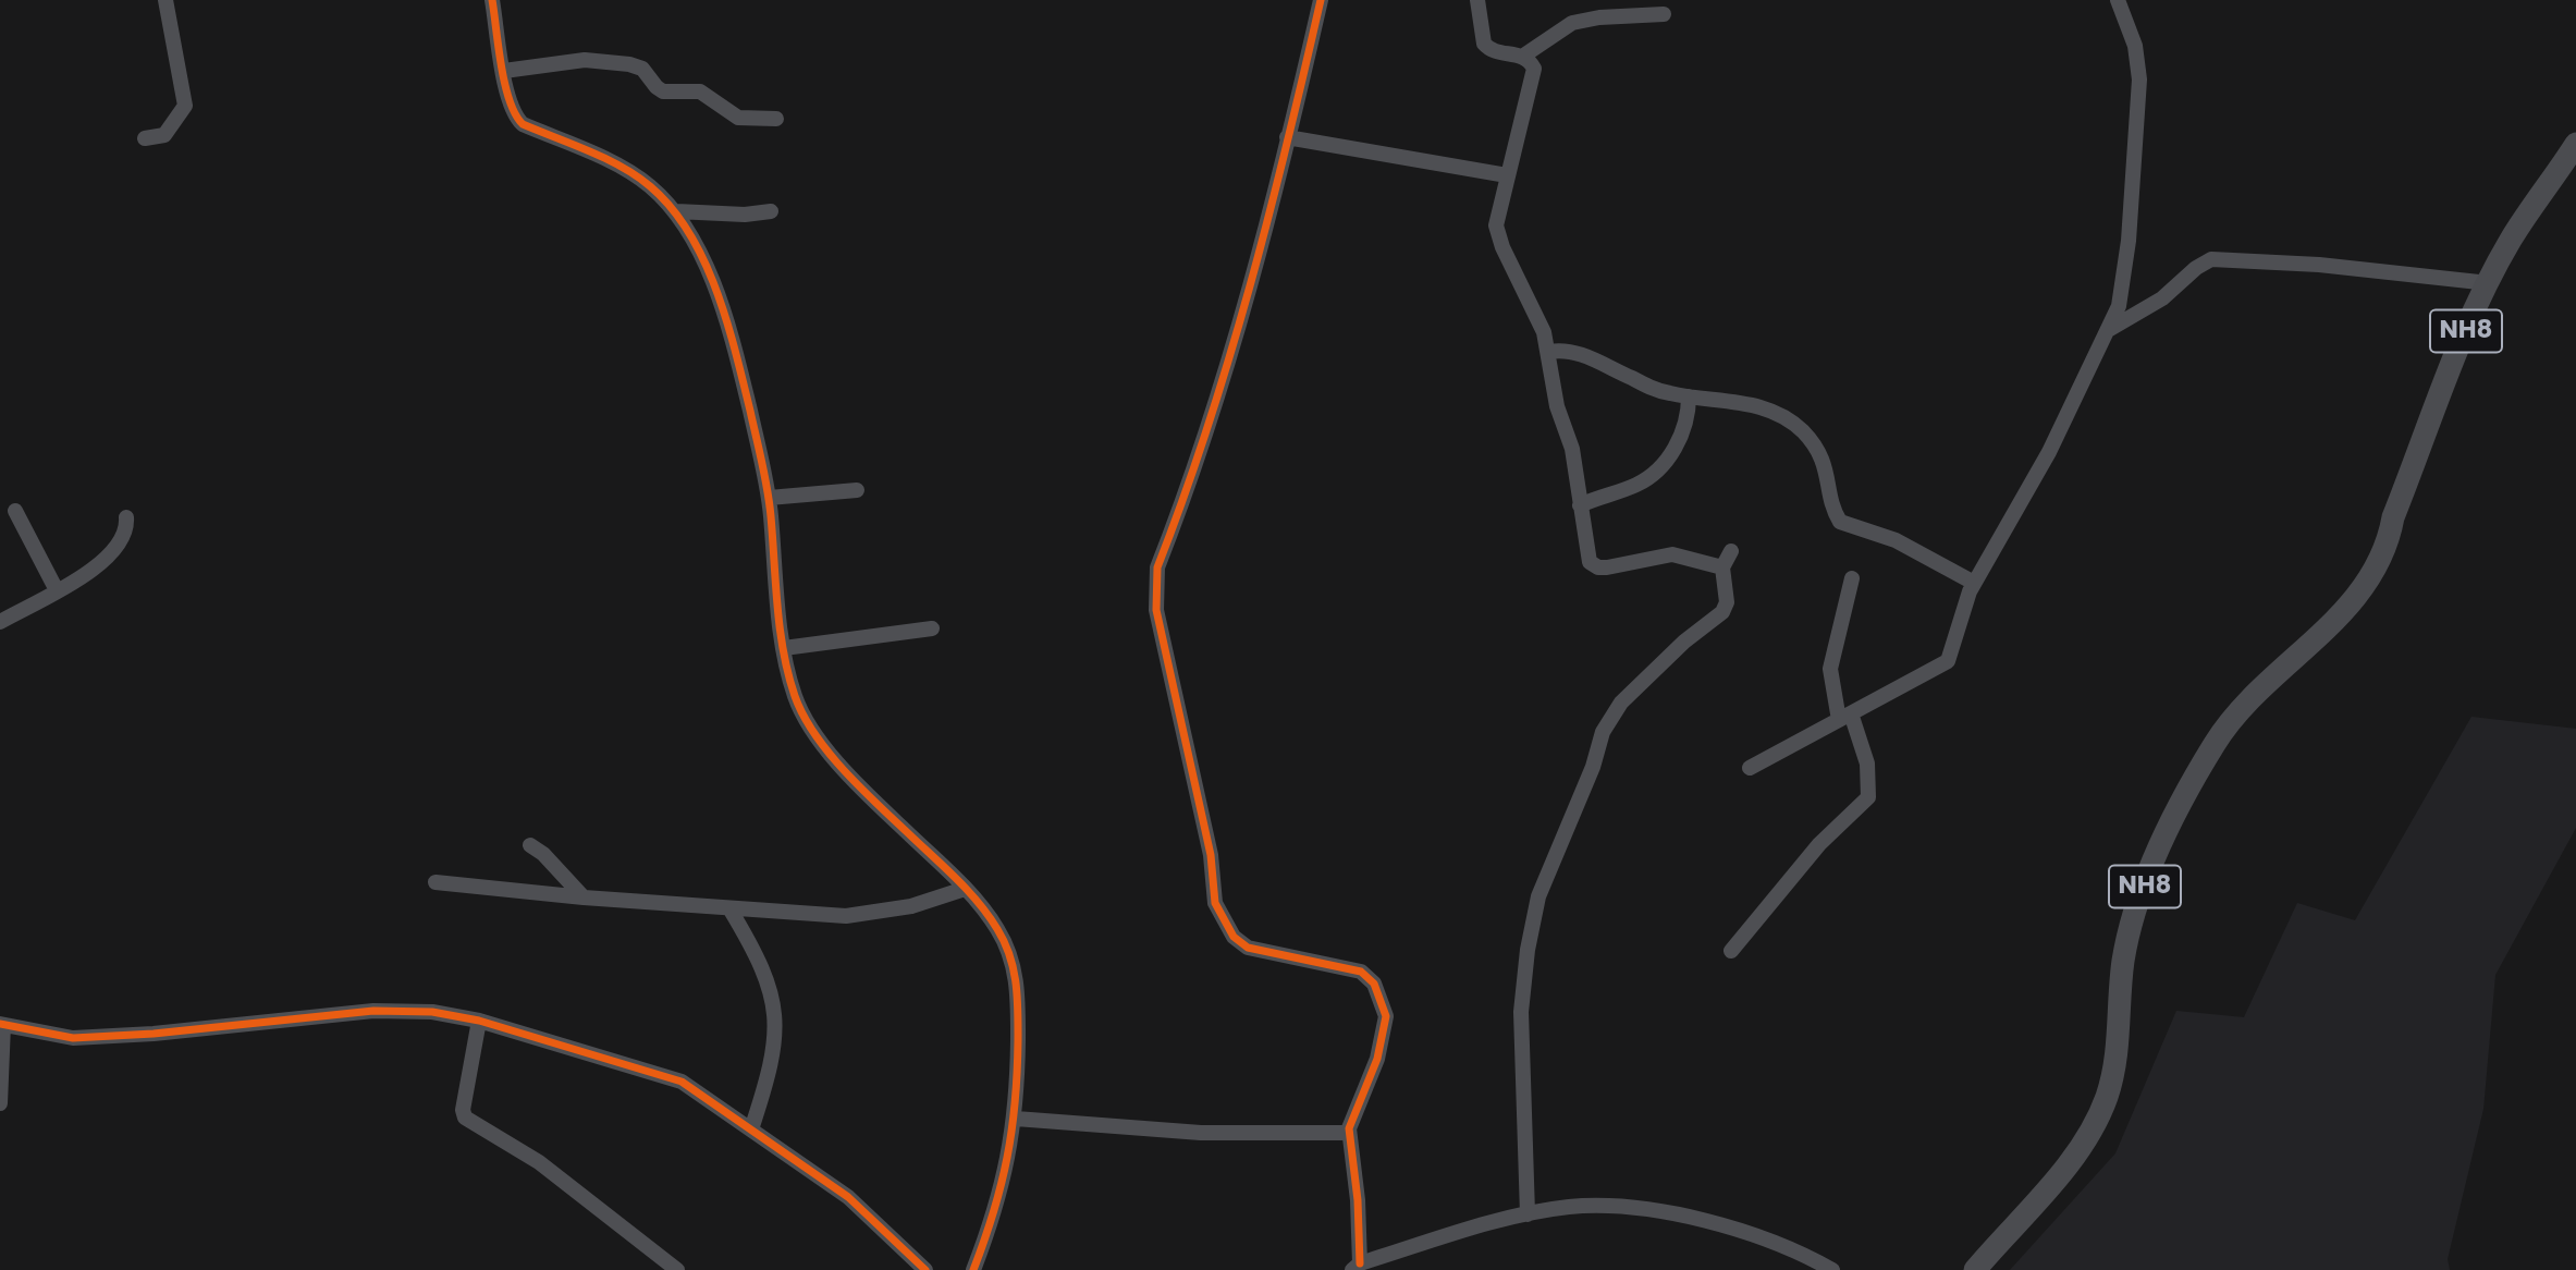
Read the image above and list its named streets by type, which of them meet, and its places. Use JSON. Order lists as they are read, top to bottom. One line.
{"streets":{"highway":["NH8"]}}
